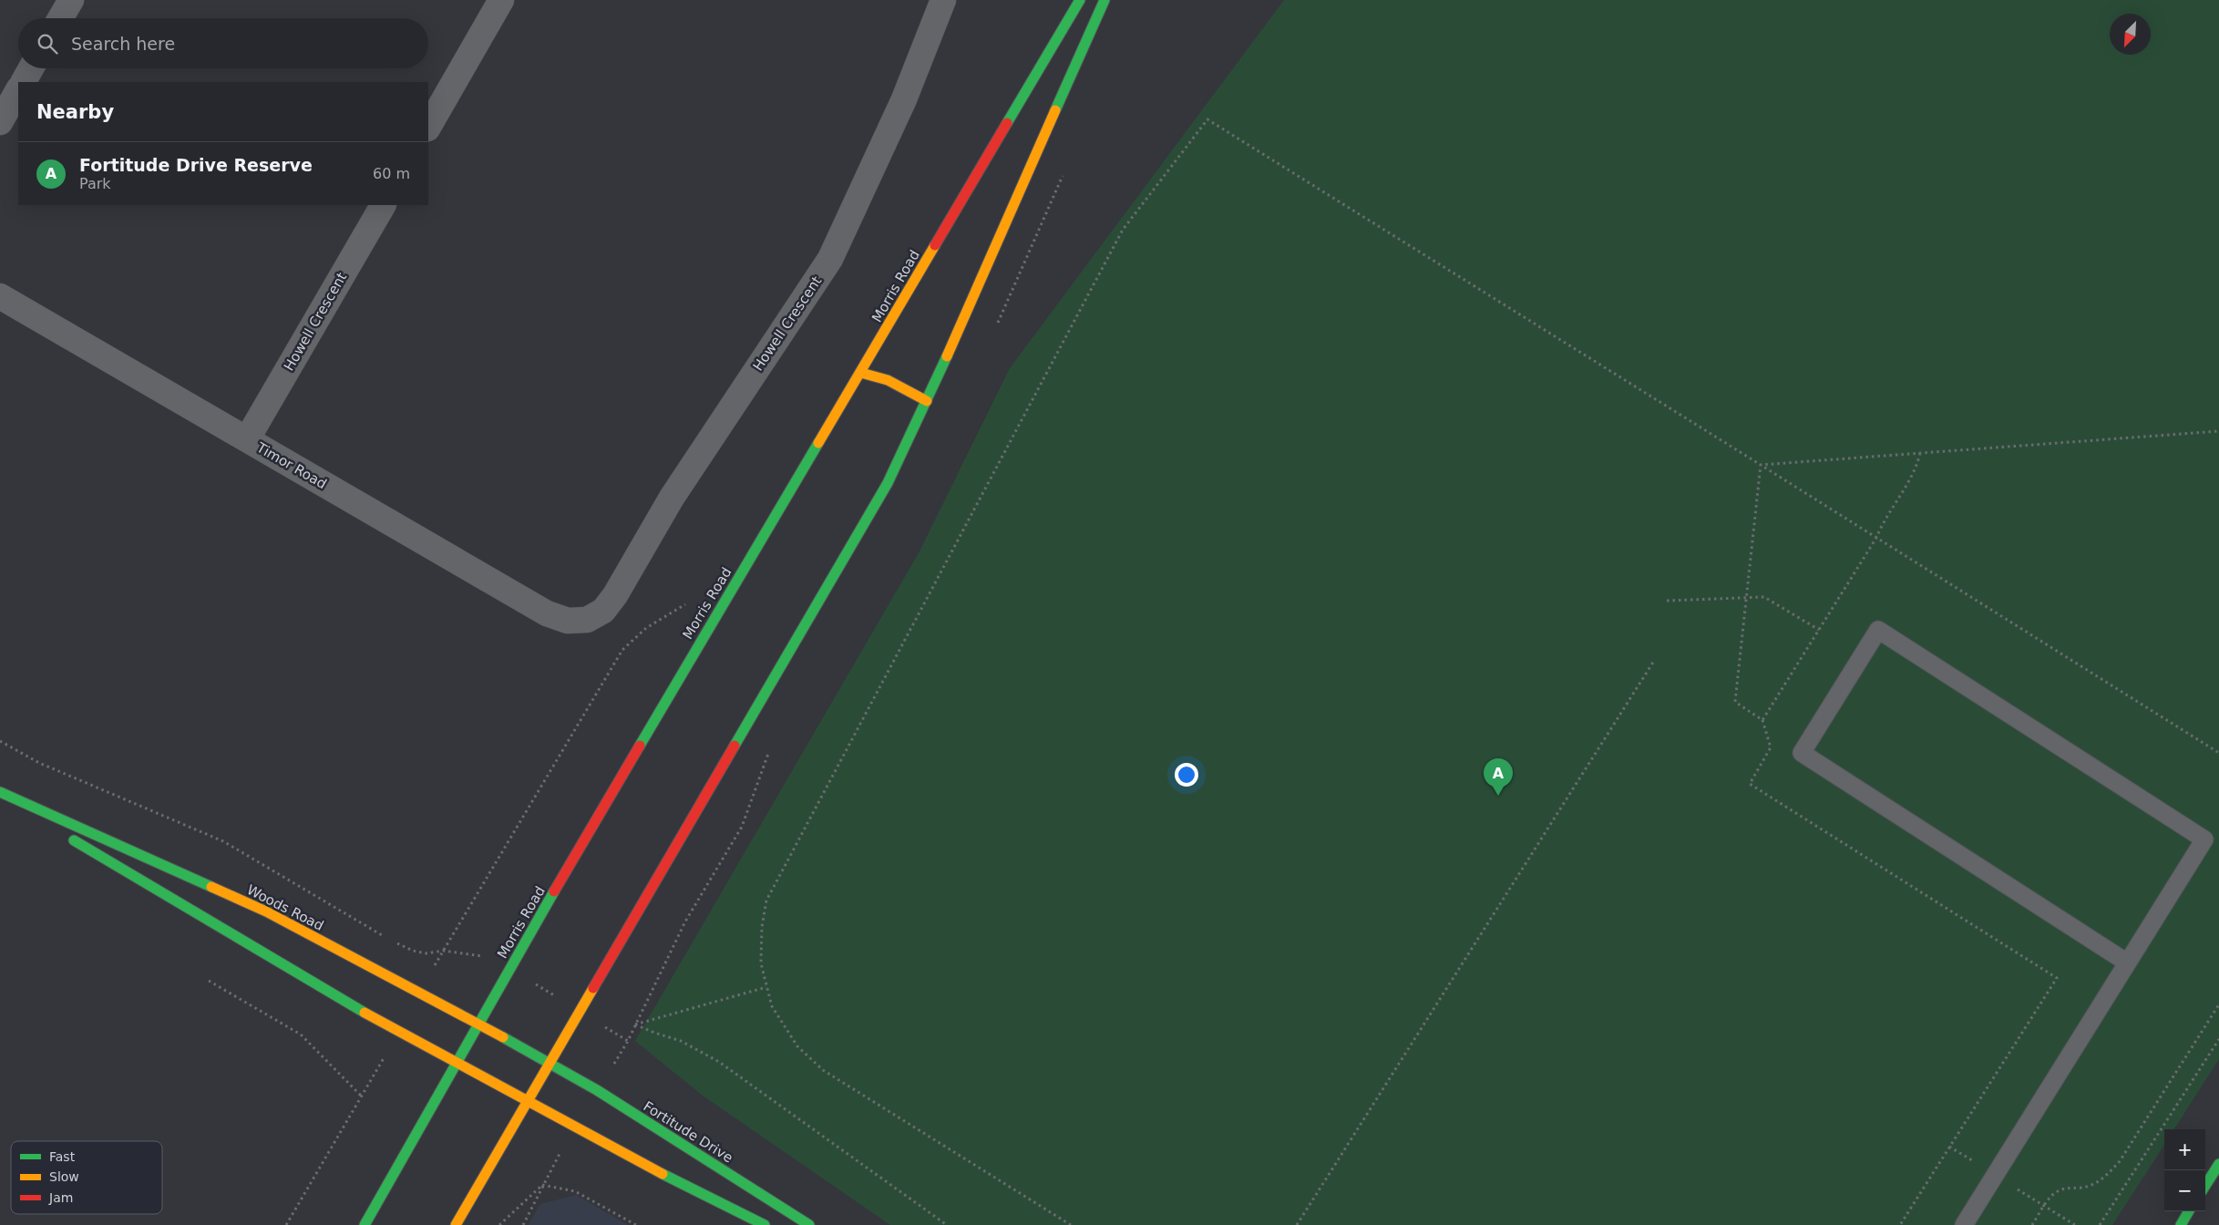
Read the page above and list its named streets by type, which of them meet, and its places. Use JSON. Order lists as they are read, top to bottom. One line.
{"streets":{"street":["Morris Road","Howell Crescent","Timor Road","Woods Road","Fortitude Drive"]},"crossings":[["Morris Road","Woods Road"],["Howell Crescent","Timor Road"],["Woods Road","Fortitude Drive"]],"legend":["Fast","Slow","Jam"],"north":"bottom left","page":{"search":"Search here","heading":"Nearby","list":[{"mark":"A","name":"Fortitude Drive Reserve","note":"Park","value":"60 m"}],"pins":"A","map_buttons":["+","−"]}}
